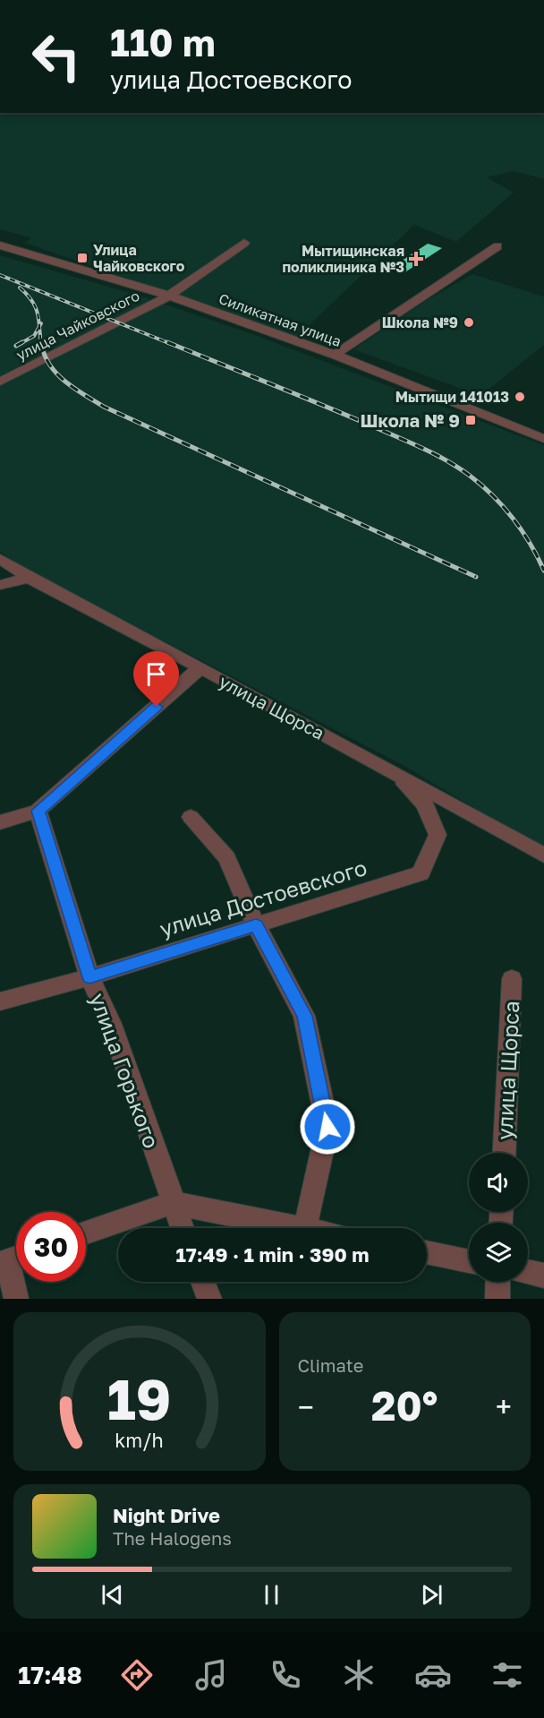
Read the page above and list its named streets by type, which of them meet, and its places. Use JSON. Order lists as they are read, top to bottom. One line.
{"streets":{"street":["Силикатная улица","улица Чайковского","улица Щорса","улица Достоевского","улица Горького"]},"crossings":[["Силикатная улица","улица Чайковского"],["улица Щорса","улица Достоевского"],["улица Достоевского","улица Горького"]],"places":{"transit":["Улица Чайковского","Школа № 9"],"health":["Мытищинская поликлиника №3"],"other":["Школа №9","Мытищи 141013"]},"page":{"turn":["110 m","улица Достоевского"],"limit":"30","trip":"17:49 · 1 min · 390 m","tile":"Climate","heat":["−","20°","+"],"song":["Night Drive","The Halogens"],"tabs":"17:48","gauge":["19","km/h"]}}
